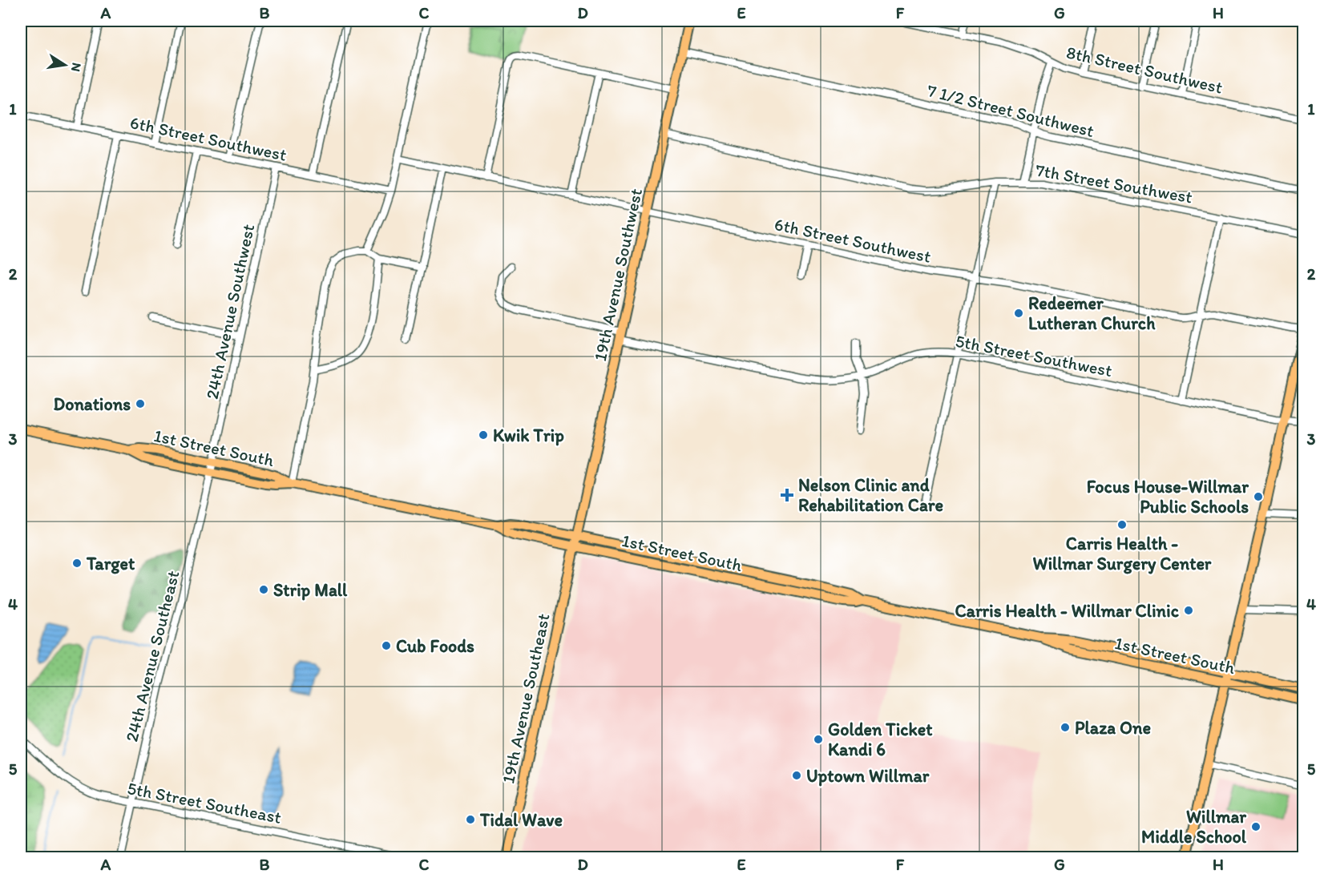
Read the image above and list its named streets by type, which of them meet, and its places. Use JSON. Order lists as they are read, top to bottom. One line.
{"streets":{"main road":["19th Avenue Southwest","1st Street South","19th Avenue Southeast"],"street":["8th Street Southwest","7 1/2 Street Southwest","6th Street Southwest","7th Street Southwest","24th Avenue Southwest","5th Street Southwest","24th Avenue Southeast","5th Street Southeast"]},"crossings":[["7 1/2 Street Southwest","19th Avenue Southwest"],["6th Street Southwest","19th Avenue Southwest"],["6th Street Southwest","24th Avenue Southwest"],["7th Street Southwest","19th Avenue Southwest"],["19th Avenue Southwest","5th Street Southwest"],["19th Avenue Southwest","1st Street South"],["19th Avenue Southwest","19th Avenue Southeast"],["24th Avenue Southwest","1st Street South"],["24th Avenue Southwest","24th Avenue Southeast"],["1st Street South","24th Avenue Southeast"],["1st Street South","19th Avenue Southeast"],["24th Avenue Southeast","5th Street Southeast"]],"places":{"other":["Redeemer Lutheran Church","Donations","Kwik Trip","Focus House-Willmar Public Schools","Carris Health - Willmar Surgery Center","Target","Strip Mall","Carris Health - Willmar Clinic","Cub Foods","Plaza One","Golden Ticket Kandi 6","Uptown Willmar","Tidal Wave","Willmar Middle School"],"health":["Nelson Clinic and Rehabilitation Care"]},"north":"right","grid":{"columns":["A","B","C","D","E","F","G","H"],"rows":["1","2","3","4","5"]}}
